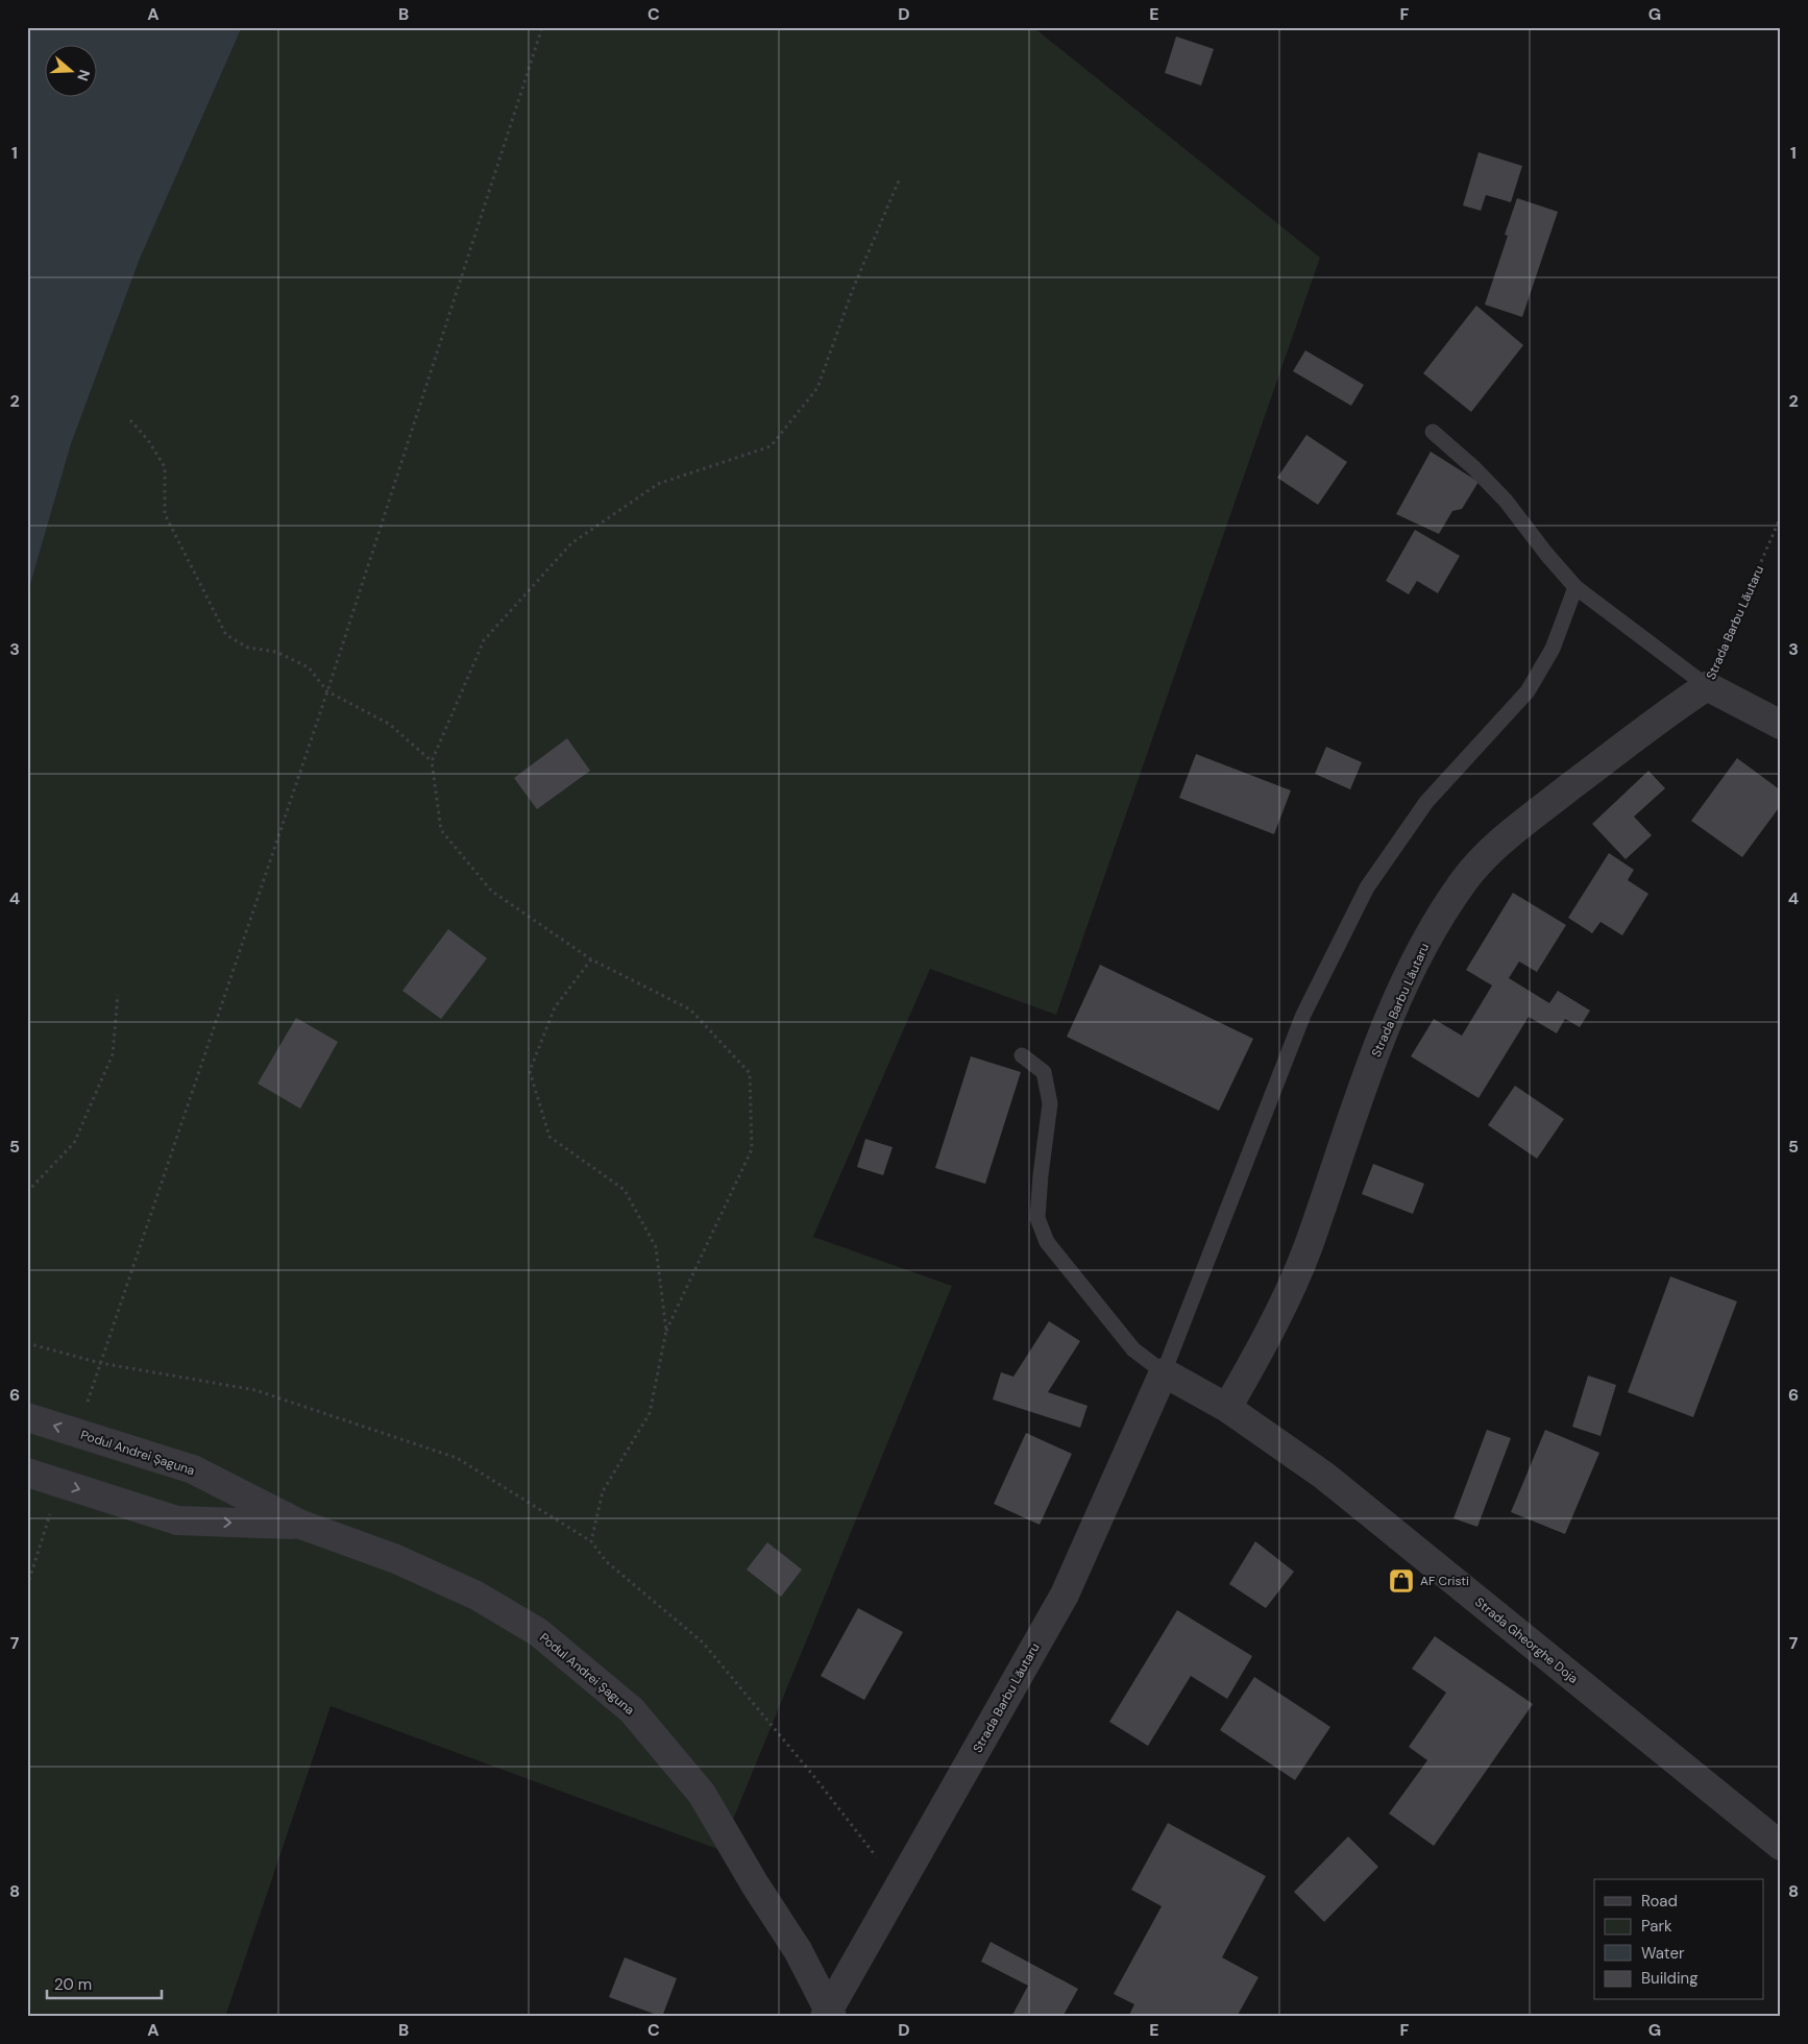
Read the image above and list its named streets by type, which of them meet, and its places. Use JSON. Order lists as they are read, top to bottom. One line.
{"streets":{"street":["Strada Barbu Lăutaru","Podul Andrei Șaguna","Strada Gheorghe Doja"]},"crossings":[["Strada Barbu Lăutaru","Podul Andrei Șaguna"],["Strada Barbu Lăutaru","Strada Gheorghe Doja"]],"places":{"shop":["AF Cristi"]},"legend":["Road","Park","Water","Building"],"scale_bar":"20 m","north":"right","grid":{"columns":["A","B","C","D","E","F","G"],"rows":["1","2","3","4","5","6","7","8"]}}
